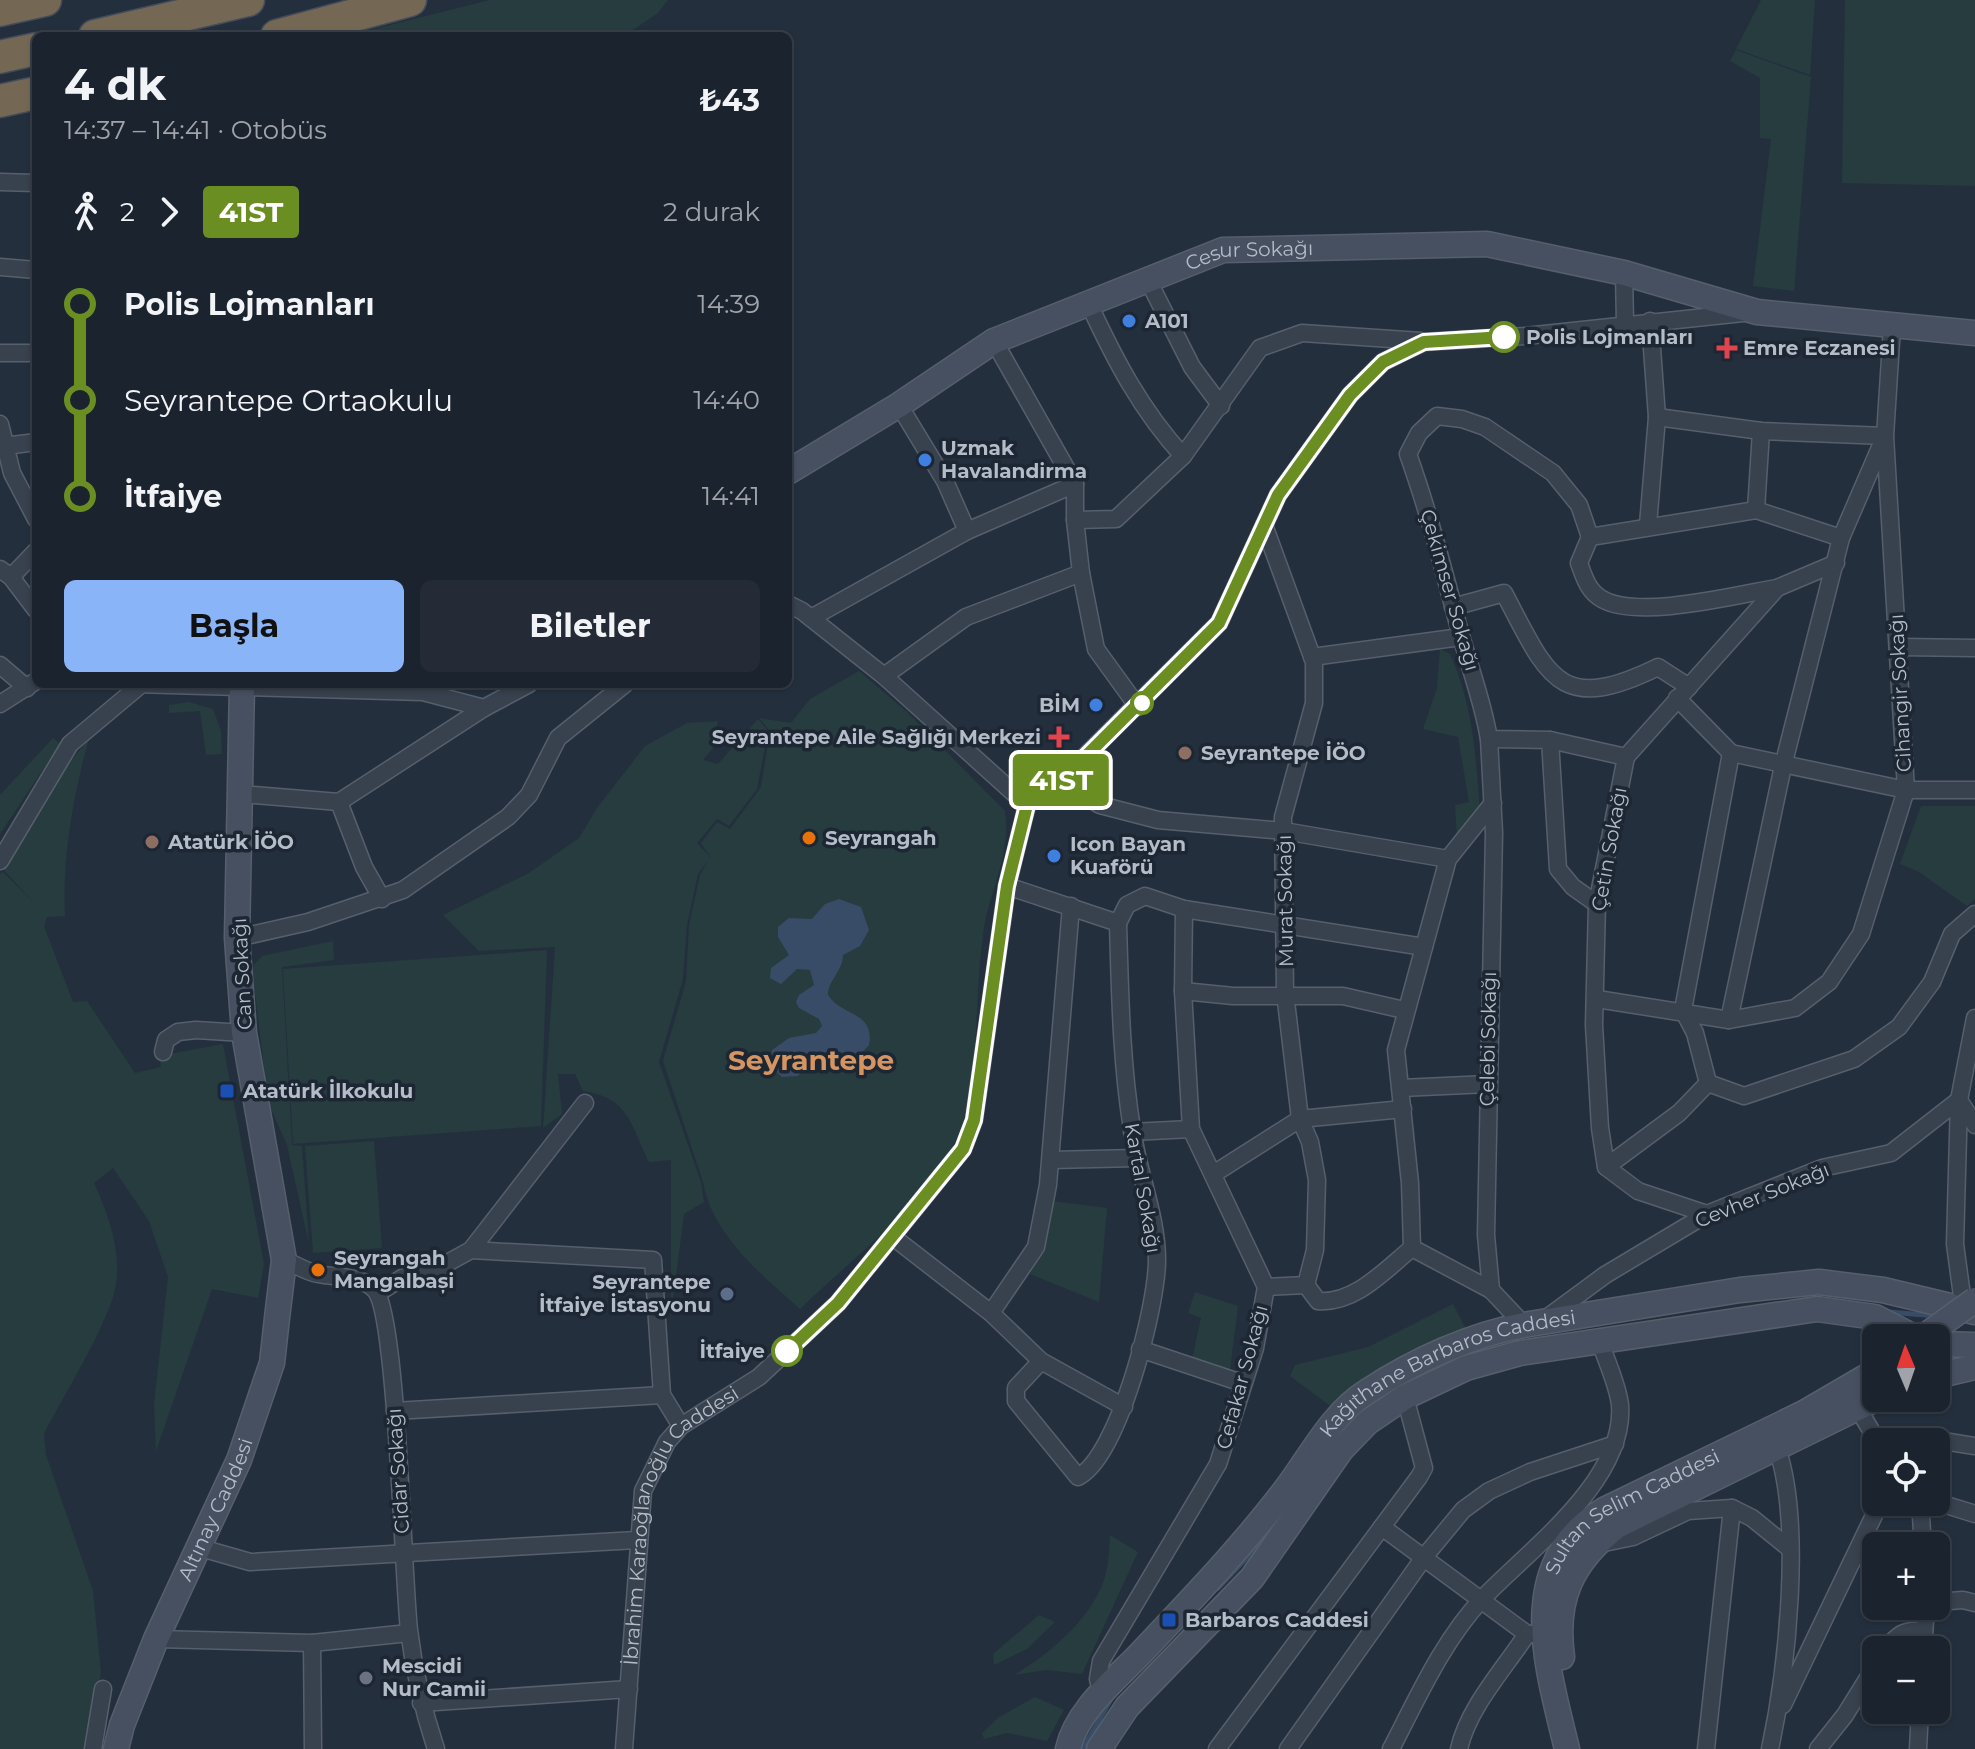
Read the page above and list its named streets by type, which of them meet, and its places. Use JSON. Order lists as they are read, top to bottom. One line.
{"streets":{"main road":["Cesur Sokağı","Can Sokağı","Kağıthane Barbaros Caddesi","Altınay Caddesi","Sultan Selim Caddesi"],"street":["Çekimser Sokağı","Cihangir Sokağı","Çetin Sokağı","Murat Sokağı","Çelebi Sokağı","Kartal Sokağı","Cevher Sokağı","Cefakar Sokağı","Cidar Sokağı","İbrahim Karaoğlanoğlu Caddesi"]},"crossings":[["Çekimser Sokağı","Çelebi Sokağı"],["Cihangir Sokağı","Çetin Sokağı"],["Murat Sokağı","Cefakar Sokağı"],["Can Sokağı","Altınay Caddesi"],["Cevher Sokağı","Kağıthane Barbaros Caddesi"],["Cefakar Sokağı","Kağıthane Barbaros Caddesi"]],"districts":["Seyrantepe"],"places":{"other":["A101","Polis Lojmanları","Uzmak Havalandirma","BİM","Seyrantepe İÖO","Seyrangah","Atatürk İÖO","Icon Bayan Kuaförü","Seyrangah Mangalbași","Seyrantepe İtfaiye İstasyonu","İtfaiye","Mescidi Nur Camii"],"health":["Emre Eczanesi","Seyrantepe Aile Sağlığı Merkezi"],"transit":["Atatürk İlkokulu","Barbaros Caddesi"]},"lines":["bus line 41ST"],"north":"top","page":{"on_map":"41ST","heading":["4 dk","14:37 – 14:41 · Otobüs","₺43"],"legs":["2","41ST","2 durak"],"list":[{"name":"Polis Lojmanları","value":"14:39"},{"name":"Seyrantepe Ortaokulu","value":"14:40"},{"name":"İtfaiye","value":"14:41"}],"buttons":["Başla","Biletler"],"map_buttons":["+","−"]}}
